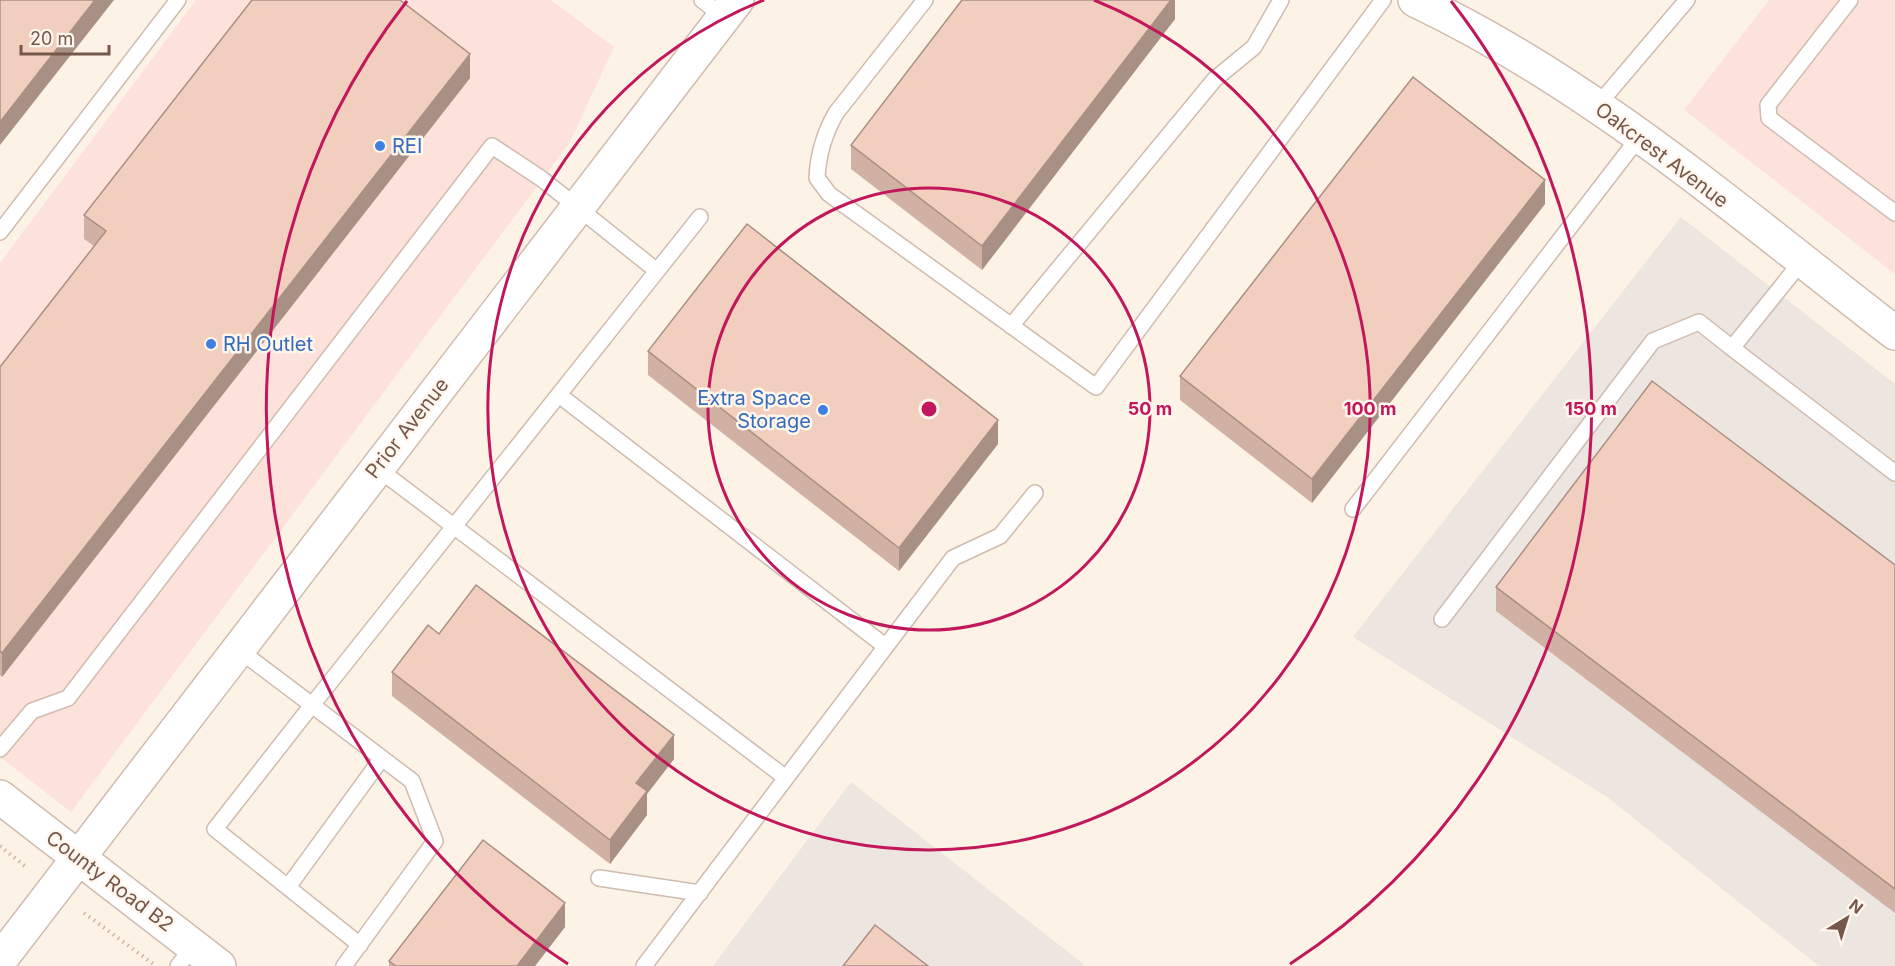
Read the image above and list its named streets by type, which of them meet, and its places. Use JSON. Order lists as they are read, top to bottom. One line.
{"streets":{"street":["Oakcrest Avenue","Prior Avenue","County Road B2"]},"crossings":[["Prior Avenue","County Road B2"]],"places":["REI","RH Outlet","Extra Space Storage"],"scale_bar":"20 m","north":"top right","rings":["50 m","100 m","150 m"]}
